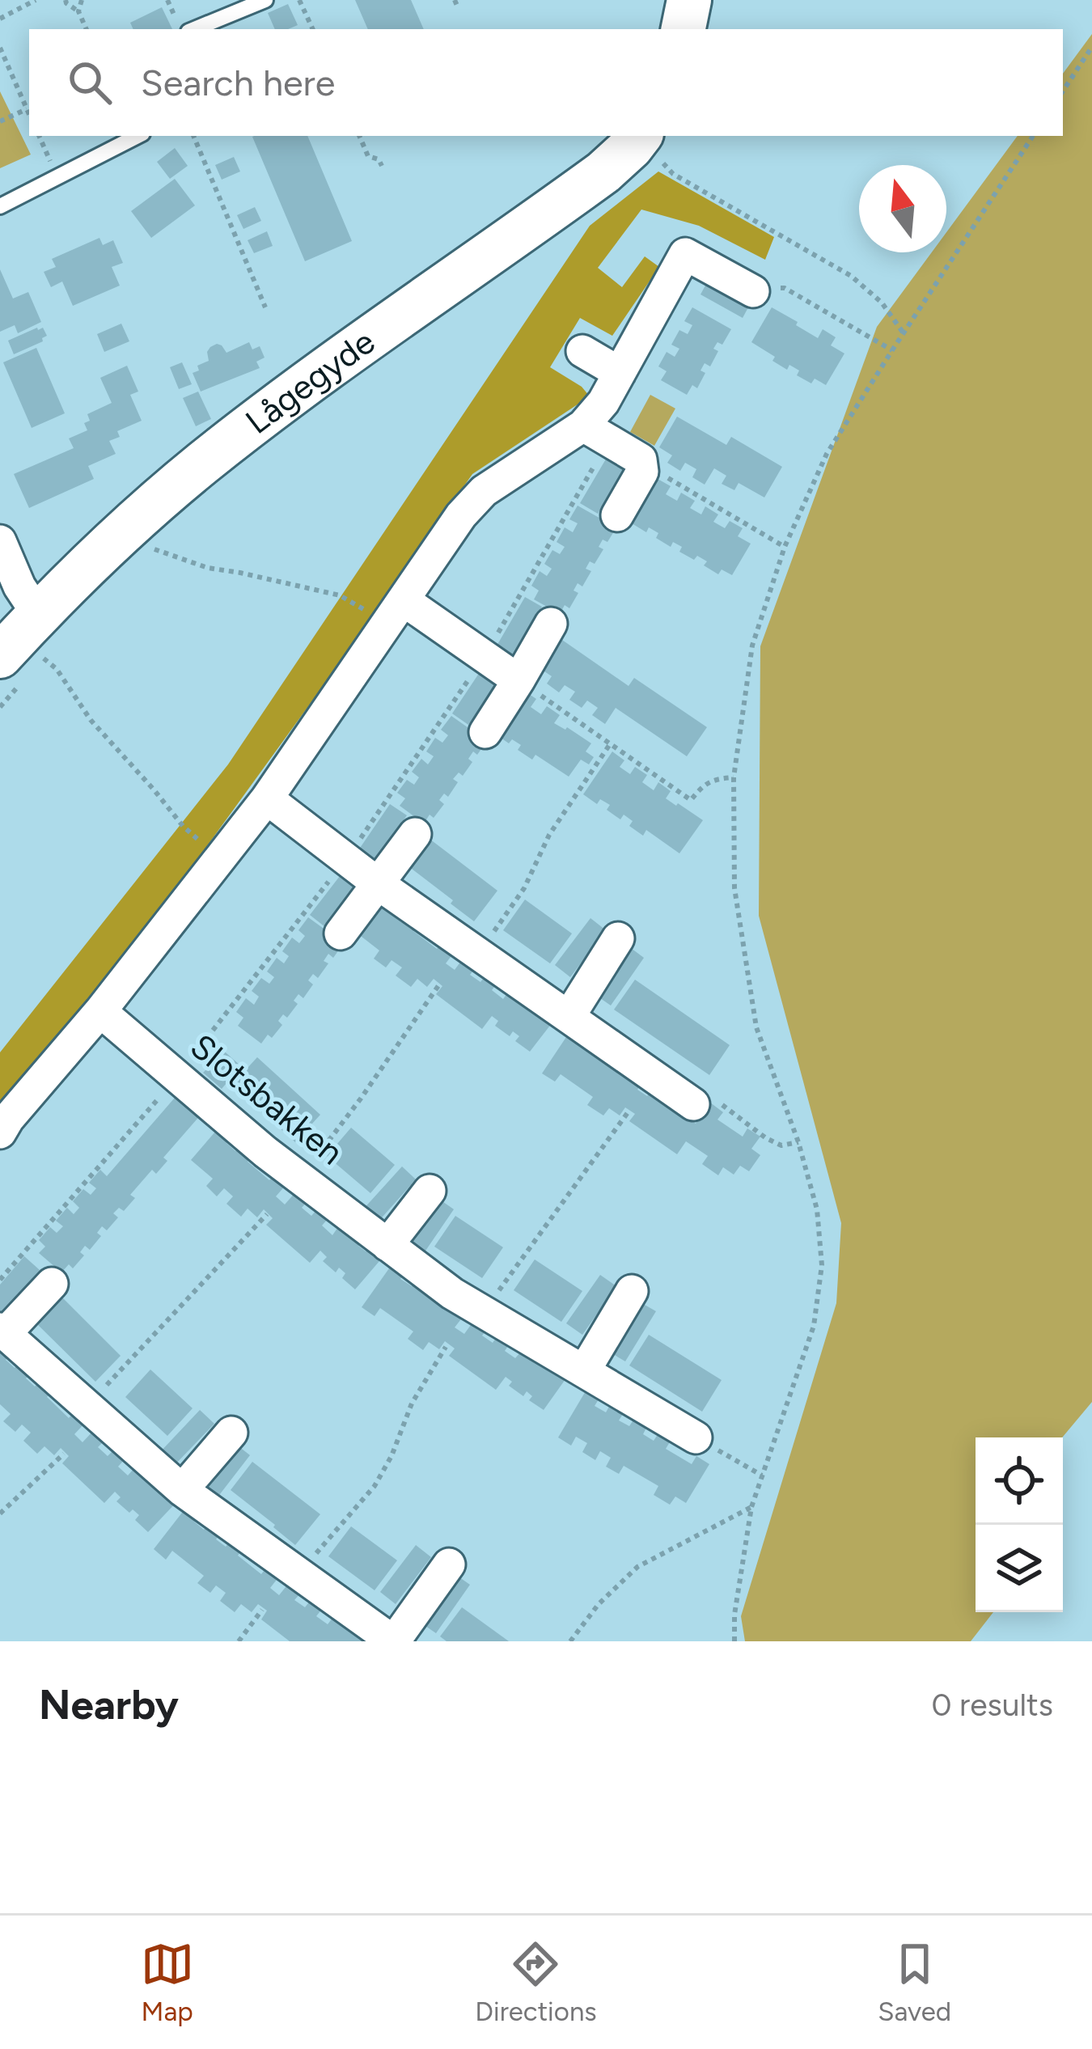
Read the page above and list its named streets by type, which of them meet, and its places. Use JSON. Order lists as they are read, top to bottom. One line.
{"streets":{"street":["Lågegyde","Slotsbakken"]},"north":"top","page":{"search":"Search here","heading":["Nearby","0 results"],"nav":["Map","Directions","Saved"]}}
